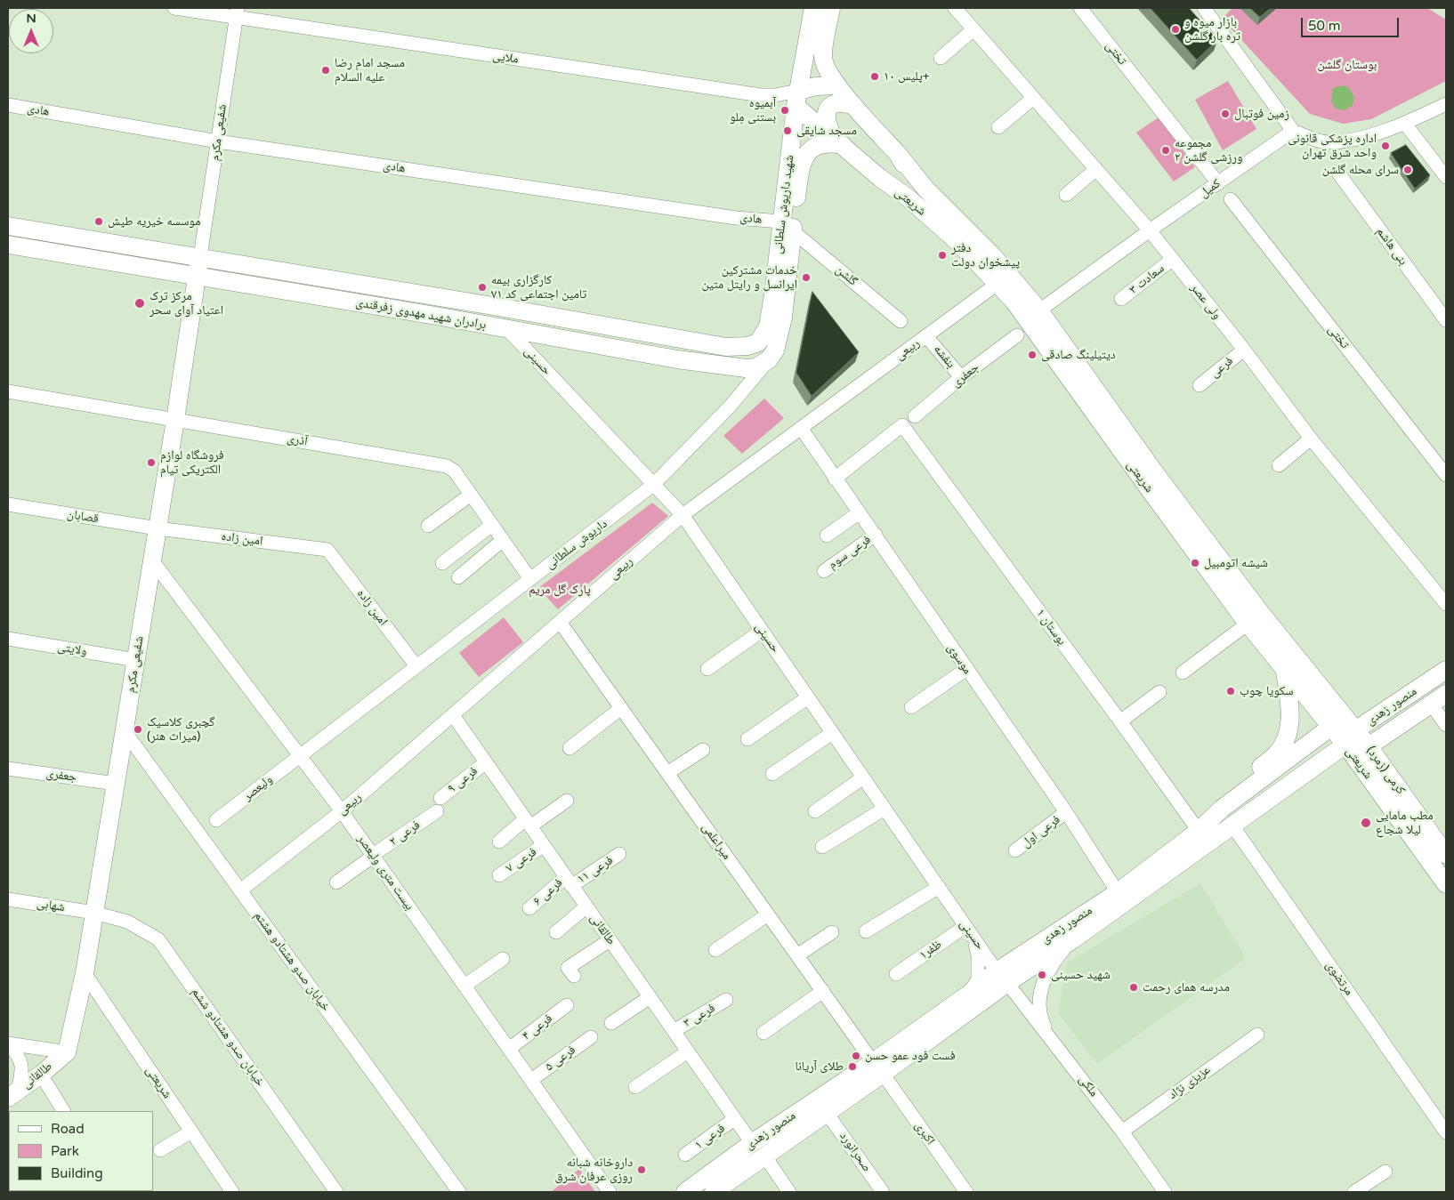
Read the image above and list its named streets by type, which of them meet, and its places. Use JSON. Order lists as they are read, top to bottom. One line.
{"streets":{"main road":["ملایی","شفیعی مکرم","شریعتی","شهید داریوش سلطانی","برادران شهید مهدوی زفرقندی","منصور زهدی","کرمی (زمرد)","طالقانی"],"street":["تختی","هادی","کمیل","بنی هاشم","گلشن","سعادت ۳","ولی عصر","ربیعی","بنفشه","حسینی","فرعی","جعفری","آذری","قصابان","امين زاده","داریوش سلطانی","فرعی سوم","امین زاده","بوستان ۱","ولایتی","موسوی","فرعی ۹","ولیعصر","فرعی اول","فرعی ۲","میراعلمی","فرعی ۷","فرعی ۱۱","بیست متری ولیعصر","فرعی ۶","شهابی","ظفر۱","خیابان صدو هشتادو هشتم","مرتضوی","فرعی ۳","فرعی ۴","خیابان صدو هشتادو ششم","فرعی ۵","عزیزی نژاد","ملکی","اکبری","فرعی ۱","صحرانورد"]},"crossings":[["تختی","کمیل"],["ملایی","شفیعی مکرم"],["ملایی","شریعتی"],["ملایی","شهید داریوش سلطانی"],["هادی","شفیعی مکرم"],["هادی","شهید داریوش سلطانی"],["هادی","گلشن"],["شفیعی مکرم","شریعتی"],["شفیعی مکرم","برادران شهید مهدوی زفرقندی"],["شفیعی مکرم","جعفری"],["شفیعی مکرم","آذری"],["شفیعی مکرم","قصابان"],["شفیعی مکرم","امين زاده"],["شفیعی مکرم","ولایتی"],["شفیعی مکرم","بیست متری ولیعصر"],["شفیعی مکرم","شهابی"],["شفیعی مکرم","طالقانی"],["شفیعی مکرم","خیابان صدو هشتادو هشتم"],["شفیعی مکرم","خیابان صدو هشتادو ششم"],["کمیل","شریعتی"],["کمیل","ولی عصر"],["شریعتی","شهید داریوش سلطانی"],["شریعتی","ربیعی"],["شریعتی","منصور زهدی"],["شریعتی","کرمی (زمرد)"],["شهید داریوش سلطانی","گلشن"],["شهید داریوش سلطانی","برادران شهید مهدوی زفرقندی"],["سعادت ۳","ولی عصر"],["ولی عصر","فرعی"],["برادران شهید مهدوی زفرقندی","حسینی"],["برادران شهید مهدوی زفرقندی","داریوش سلطانی"],["ربیعی","بنفشه"],["ربیعی","حسینی"],["ربیعی","موسوی"],["ربیعی","میراعلمی"],["ربیعی","بیست متری ولیعصر"],["ربیعی","طالقانی"],["ربیعی","خیابان صدو هشتادو هشتم"],["بنفشه","جعفری"],["حسینی","داریوش سلطانی"],["حسینی","منصور زهدی"],["حسینی","ظفر۱"],["حسینی","ملکی"],["آذری","داریوش سلطانی"],["قصابان","امين زاده"],["امين زاده","امین زاده"],["داریوش سلطانی","امین زاده"],["داریوش سلطانی","ولیعصر"],["داریوش سلطانی","بیست متری ولیعصر"],["فرعی سوم","موسوی"],["بوستان ۱","موسوی"],["بوستان ۱","منصور زهدی"],["موسوی","منصور زهدی"],["موسوی","فرعی اول"],["منصور زهدی","کرمی (زمرد)"],["منصور زهدی","میراعلمی"],["منصور زهدی","طالقانی"],["منصور زهدی","مرتضوی"],["منصور زهدی","ملکی"],["منصور زهدی","اکبری"],["منصور زهدی","صحرانورد"],["فرعی ۹","طالقانی"],["ولیعصر","بیست متری ولیعصر"],["فرعی ۲","بیست متری ولیعصر"],["میراعلمی","اکبری"],["فرعی ۷","طالقانی"],["فرعی ۱۱","فرعی ۶"],["فرعی ۱۱","طالقانی"],["بیست متری ولیعصر","فرعی ۴"],["بیست متری ولیعصر","فرعی ۵"],["فرعی ۶","طالقانی"],["شهابی","خیابان صدو هشتادو ششم"],["طالقانی","فرعی ۳"],["طالقانی","فرعی ۱"],["عزیزی نژاد","ملکی"]],"parks":["بوستان گلشن","پارک گل مریم"],"places":["بازار میوه و تره بار گلشن","مسجد امام رضا علیه السلام","پلیس ۱۰+","آبمیوه بستنی مِلو","زمین فوتبال","مسجد شایقی","اداره پزشكی قانونی واحد شرق تهران","مجموعه ورزشی گلشن ۲","سرای محله گلشن","موسسه خیریه طپش","دفتر پیشخوان دولت","خدمات مشترکین ایرانسل و رایتل متین","کارگزاری بیمه تامین اجتماعی کد ۷۱","مرکز ترک اعتیاد آوای سحر","دیتیلینگ صادقی","فروشگاه لوازم الکتریکی تیام","شیشه اتومبیل","سکویا چوب","گچبری کلاسیک (میراث هنر)","مطب مامایی لیلا شجاع","شهید حسینی","مدرسه همای رحمت","فست فود عمو حسن","طلای آریانا","داروخانه شبانه روزی عرفان شرق"],"legend":["Road","Park","Building"],"scale_bar":"50 m","north":"top"}
